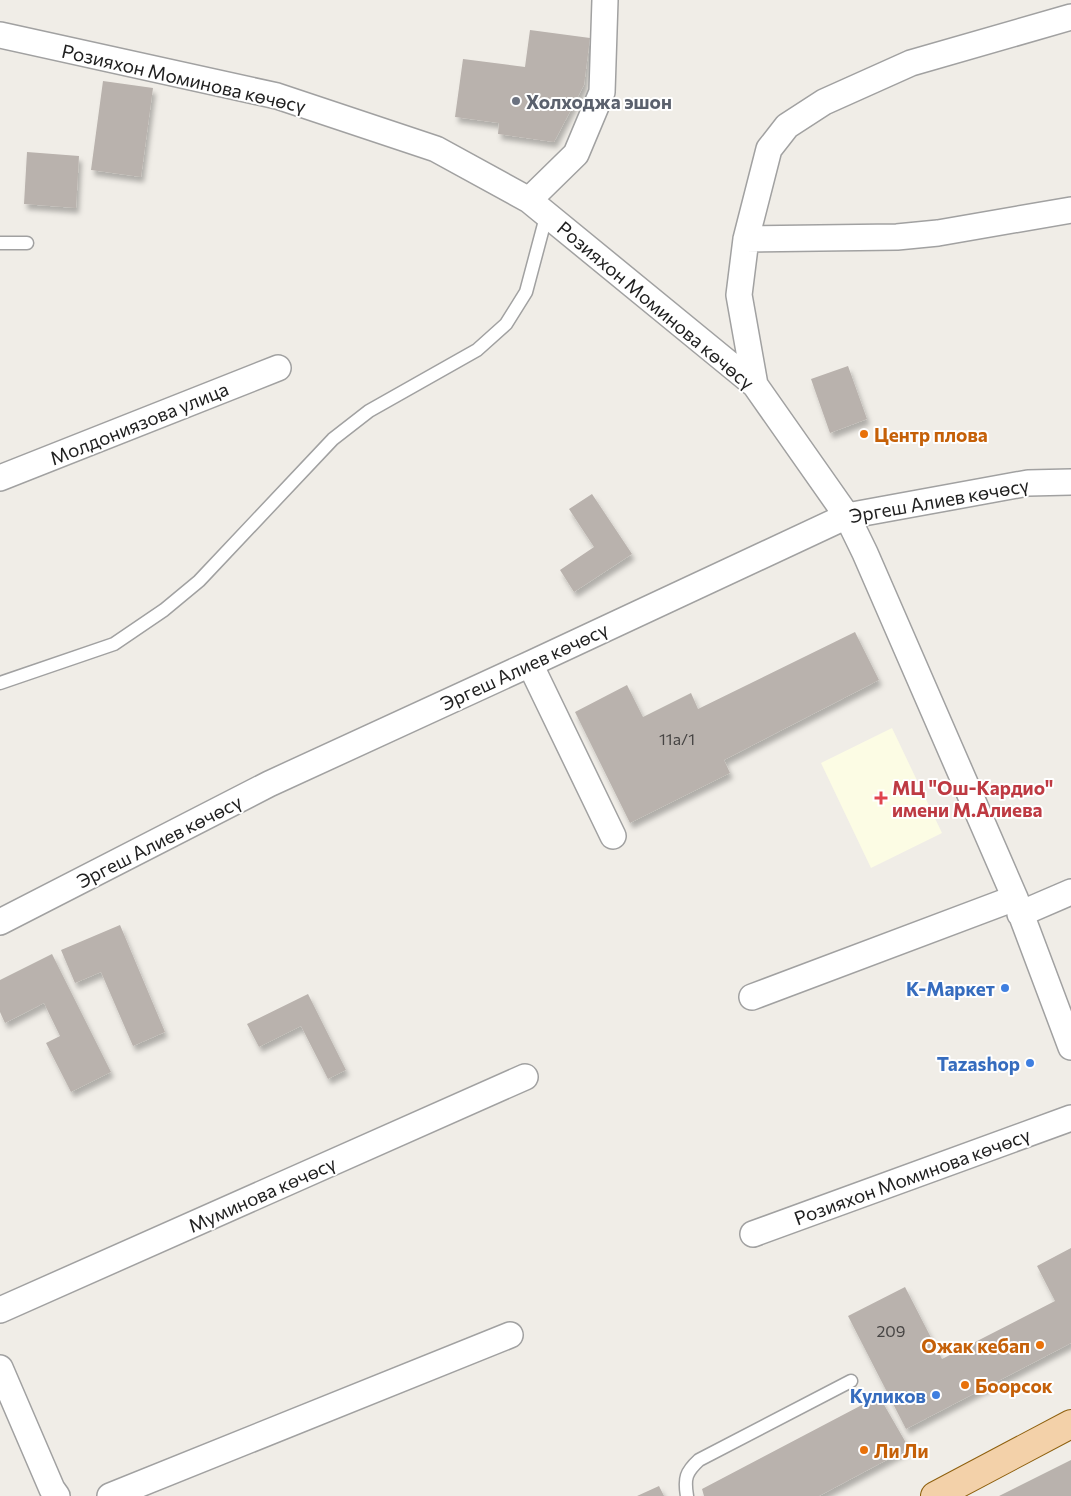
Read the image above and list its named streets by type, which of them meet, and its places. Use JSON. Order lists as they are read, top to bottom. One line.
{"streets":{"street":["Розияхон Моминова көчөсү","Молдониязова улица","Эргеш Алиев көчөсү","Муминова көчөсү"]},"crossings":[["Розияхон Моминова көчөсү","Эргеш Алиев көчөсү"]],"places":{"other":["Холходжа эшон","Центр плова","К-Маркет","Tazashop","Ожак кебап","Боорсок","Куликов","Ли Ли"],"health":["МЦ \"Ош-Кардио\" имени М.Алиева"]},"house_numbers":["11а/1","209"]}
